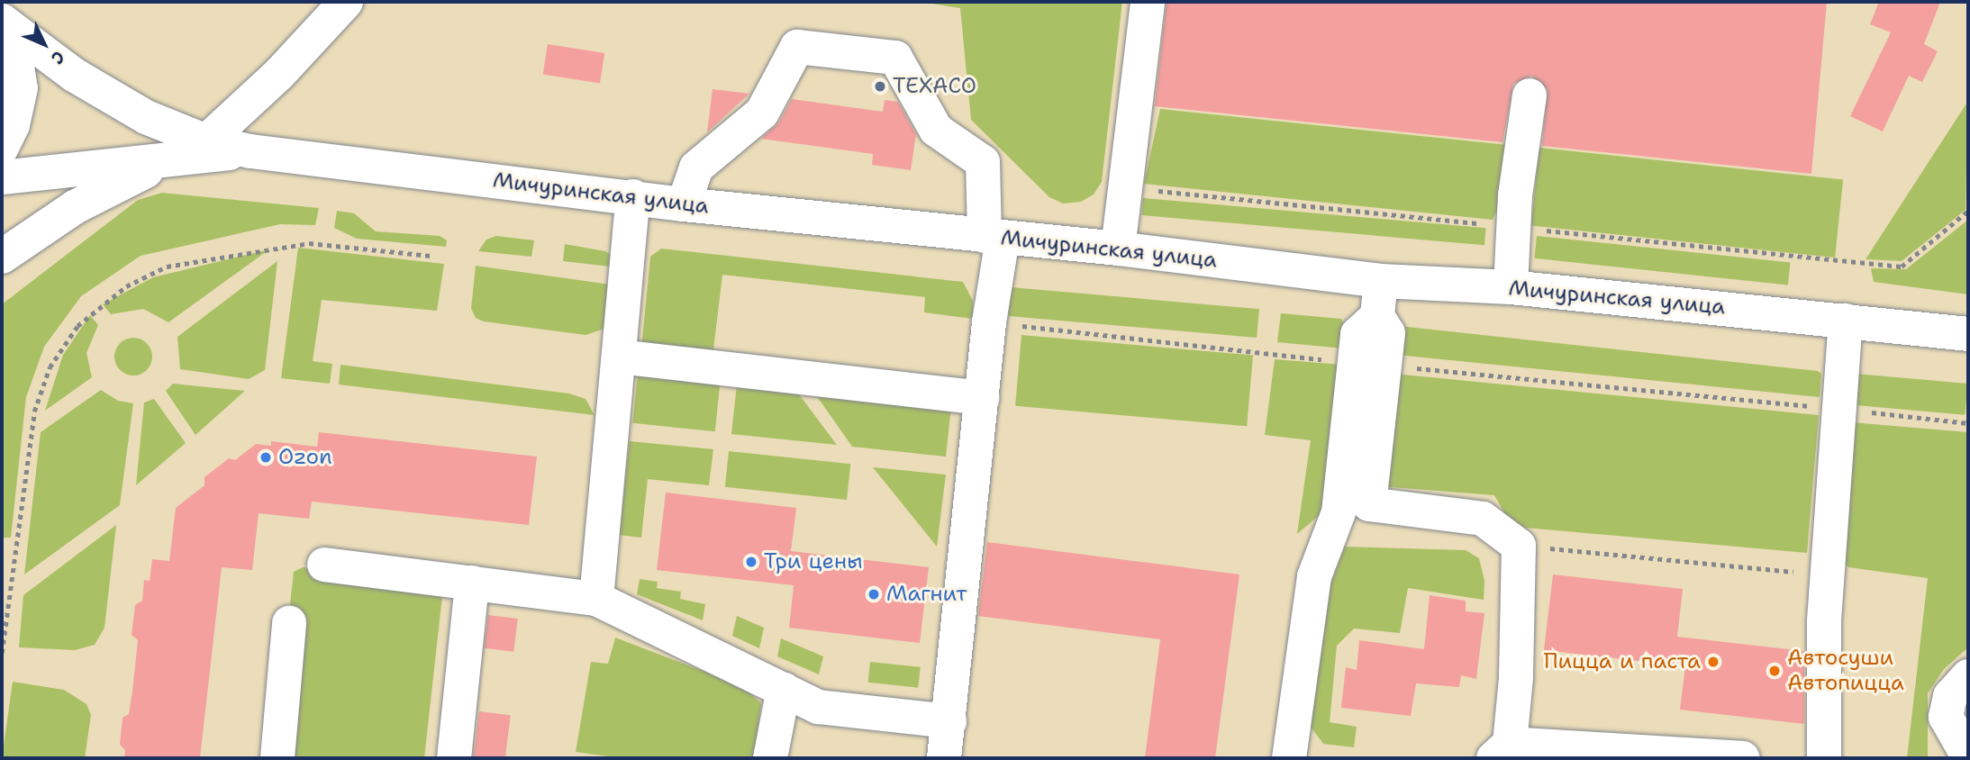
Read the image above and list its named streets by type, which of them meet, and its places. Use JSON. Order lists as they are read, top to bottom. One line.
{"streets":{"main road":["Мичуринская улица"]},"places":["ТЕХАСО","Ozon","Три цены","Магнит","Пицца и паста","Автосуши Автопицца"],"north":"bottom right"}
